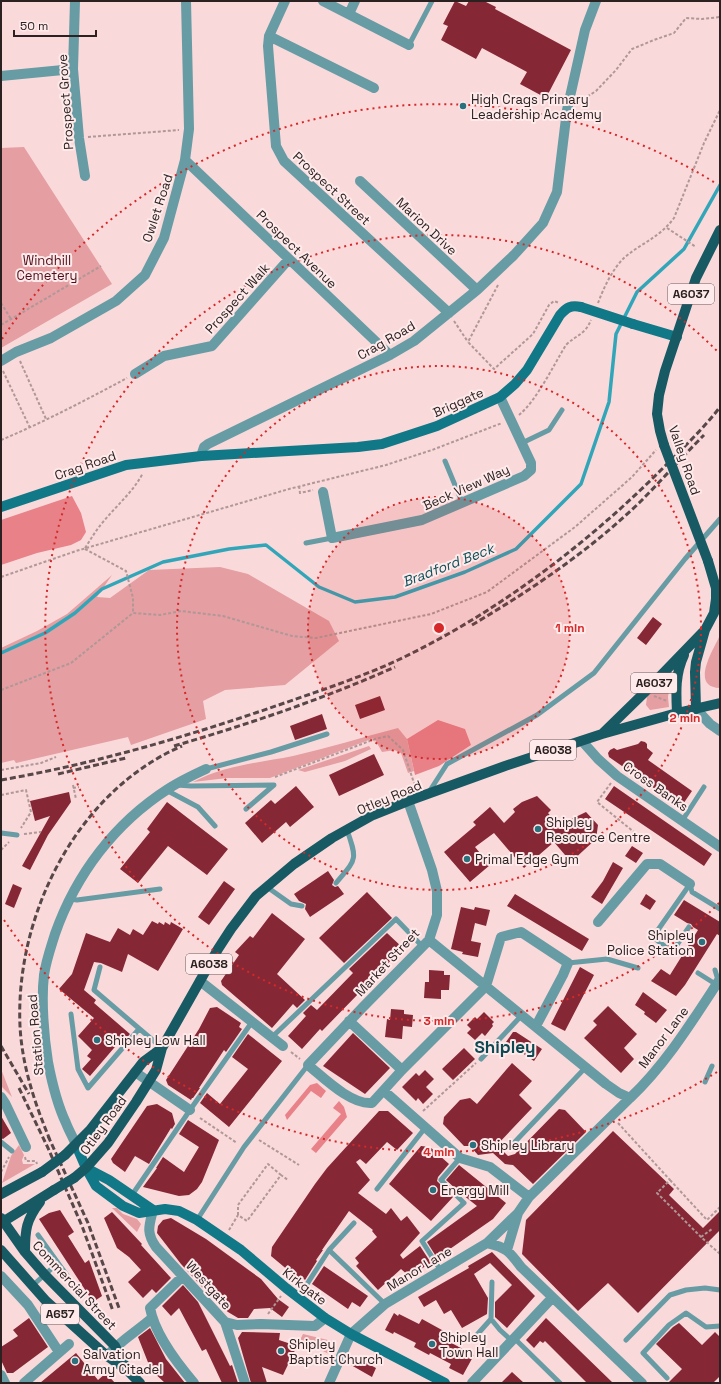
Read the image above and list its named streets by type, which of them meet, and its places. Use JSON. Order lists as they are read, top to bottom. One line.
{"streets":{"main road":["A6037","Crag Road","Briggate","Valley Road","A6038","Otley Road","Commercial Street","Kirkgate","A657"],"street":["Prospect Grove","Prospect Street","Owlet Road","Marion Drive","Prospect Avenue","Prospect Walk","Beck View Way","Cross Banks","Market Street","Station Road","Manor Lane","Westgate"]},"crossings":[["Prospect Street","Crag Road"],["Owlet Road","Prospect Avenue"],["Marion Drive","Crag Road"],["Prospect Avenue","Prospect Walk"],["Prospect Avenue","Crag Road"],["Crag Road","Briggate"],["Briggate","Beck View Way"],["Valley Road","Otley Road"],["Cross Banks","Otley Road"],["Otley Road","Market Street"],["Otley Road","Station Road"],["Otley Road","Commercial Street"],["Otley Road","Kirkgate"],["Market Street","Kirkgate"],["Station Road","Kirkgate"],["Manor Lane","Kirkgate"],["Westgate","Kirkgate"]],"districts":["Shipley"],"water":["Bradford Beck"],"parks":["Windhill Cemetery"],"places":["High Crags Primary Leadership Academy","Shipley Resource Centre","Primal Edge Gym","Shipley Police Station","Shipley Low Hall","Shipley Library","Energy Mill","Shipley Town Hall","Shipley Baptist Church","Salvation Army Citadel"],"scale_bar":"50 m","rings":["1 min","2 min","3 min","4 min"]}
